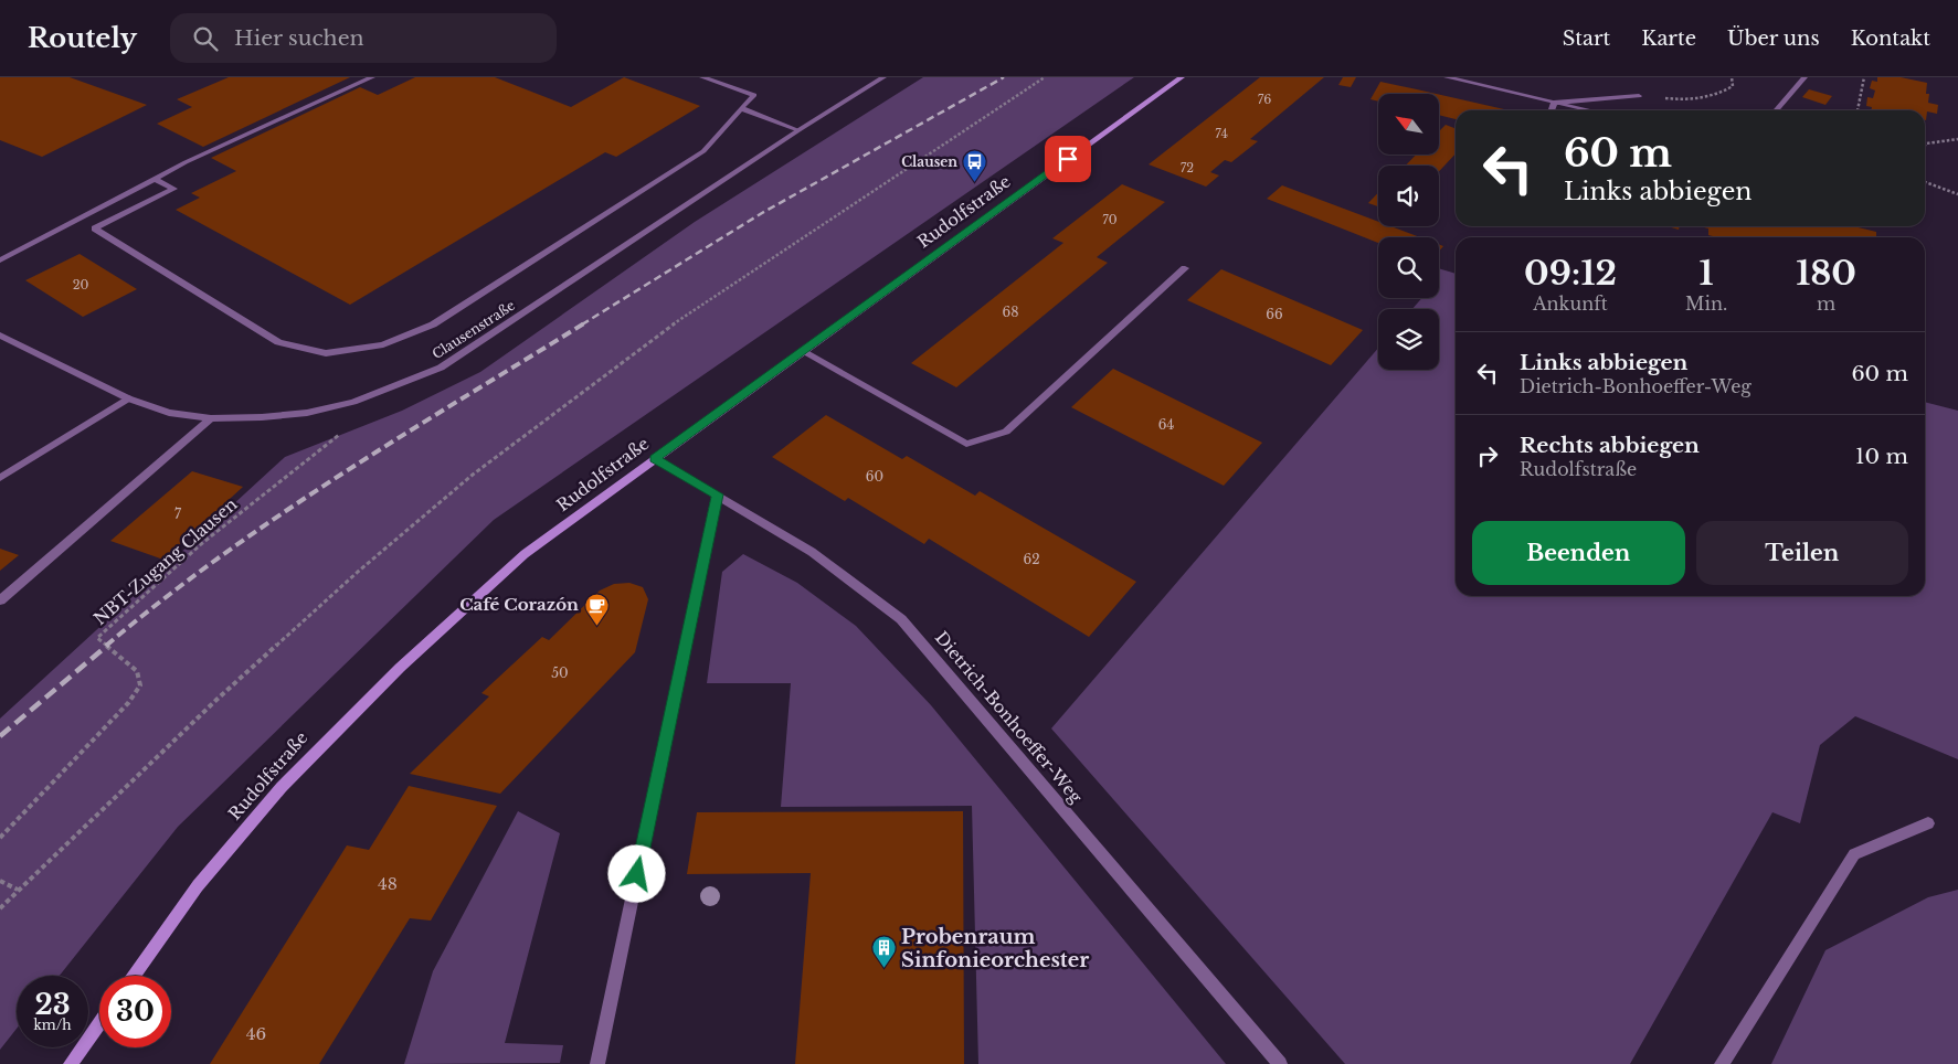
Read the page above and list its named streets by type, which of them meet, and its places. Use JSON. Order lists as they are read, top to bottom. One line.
{"streets":{"street":["Rudolfstraße","Clausenstraße","Dietrich-Bonhoeffer-Weg"],"path":["NBT-Zugang Clausen"]},"crossings":[["Rudolfstraße","Dietrich-Bonhoeffer-Weg"]],"places":{"bus stop":["Clausen"],"cafe":["Café Corazón"],"building":["Probenraum Sinfonieorchester"]},"house_numbers":["76","74","72","70","20","68","66","64","60","7","62","50","48","46"],"north":"top left","page":{"header":"Routely","search":"Hier suchen","nav":["Start","Karte","Über uns","Kontakt"],"turn":["60 m","Links abbiegen"],"eta":["09:12","Ankunft","1","Min.","180","m"],"list":[{"name":"Links abbiegen","note":"Dietrich-Bonhoeffer-Weg","value":"60 m"},{"name":"Rechts abbiegen","note":"Rudolfstraße","value":"10 m"}],"buttons":["Beenden","Teilen"],"speed":"23 km/h","limit":"30"}}
